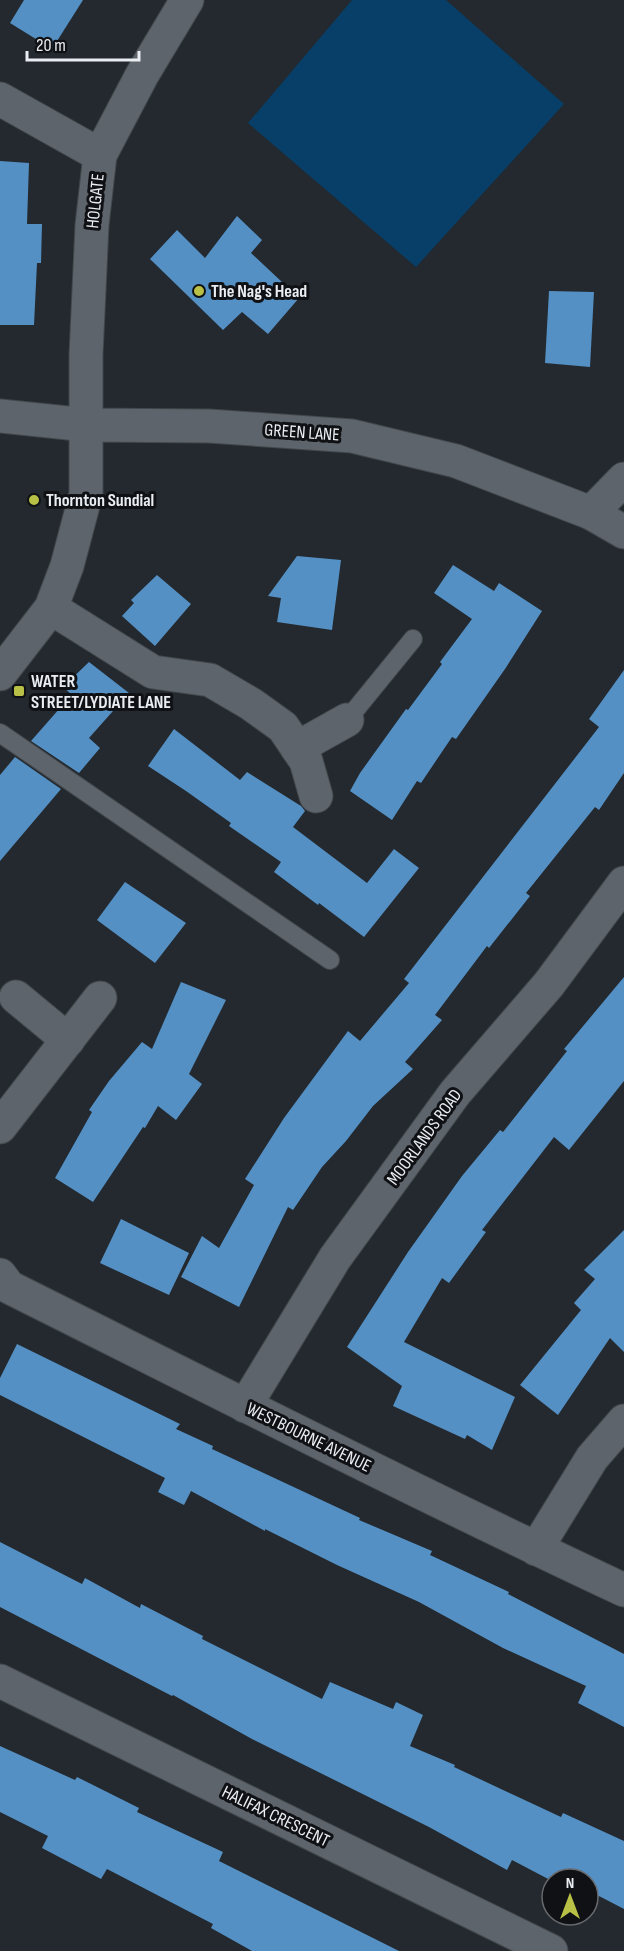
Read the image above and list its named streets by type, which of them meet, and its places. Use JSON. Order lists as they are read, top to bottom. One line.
{"streets":{"street":["HOLGATE","GREEN LANE","MOORLANDS ROAD","WESTBOURNE AVENUE","HALIFAX CRESCENT"]},"crossings":[["HOLGATE","GREEN LANE"],["MOORLANDS ROAD","WESTBOURNE AVENUE"]],"places":{"other":["The Nag's Head","Thornton Sundial"],"transit":["WATER STREET/LYDIATE LANE"]},"scale_bar":"20 m","north":"top"}
